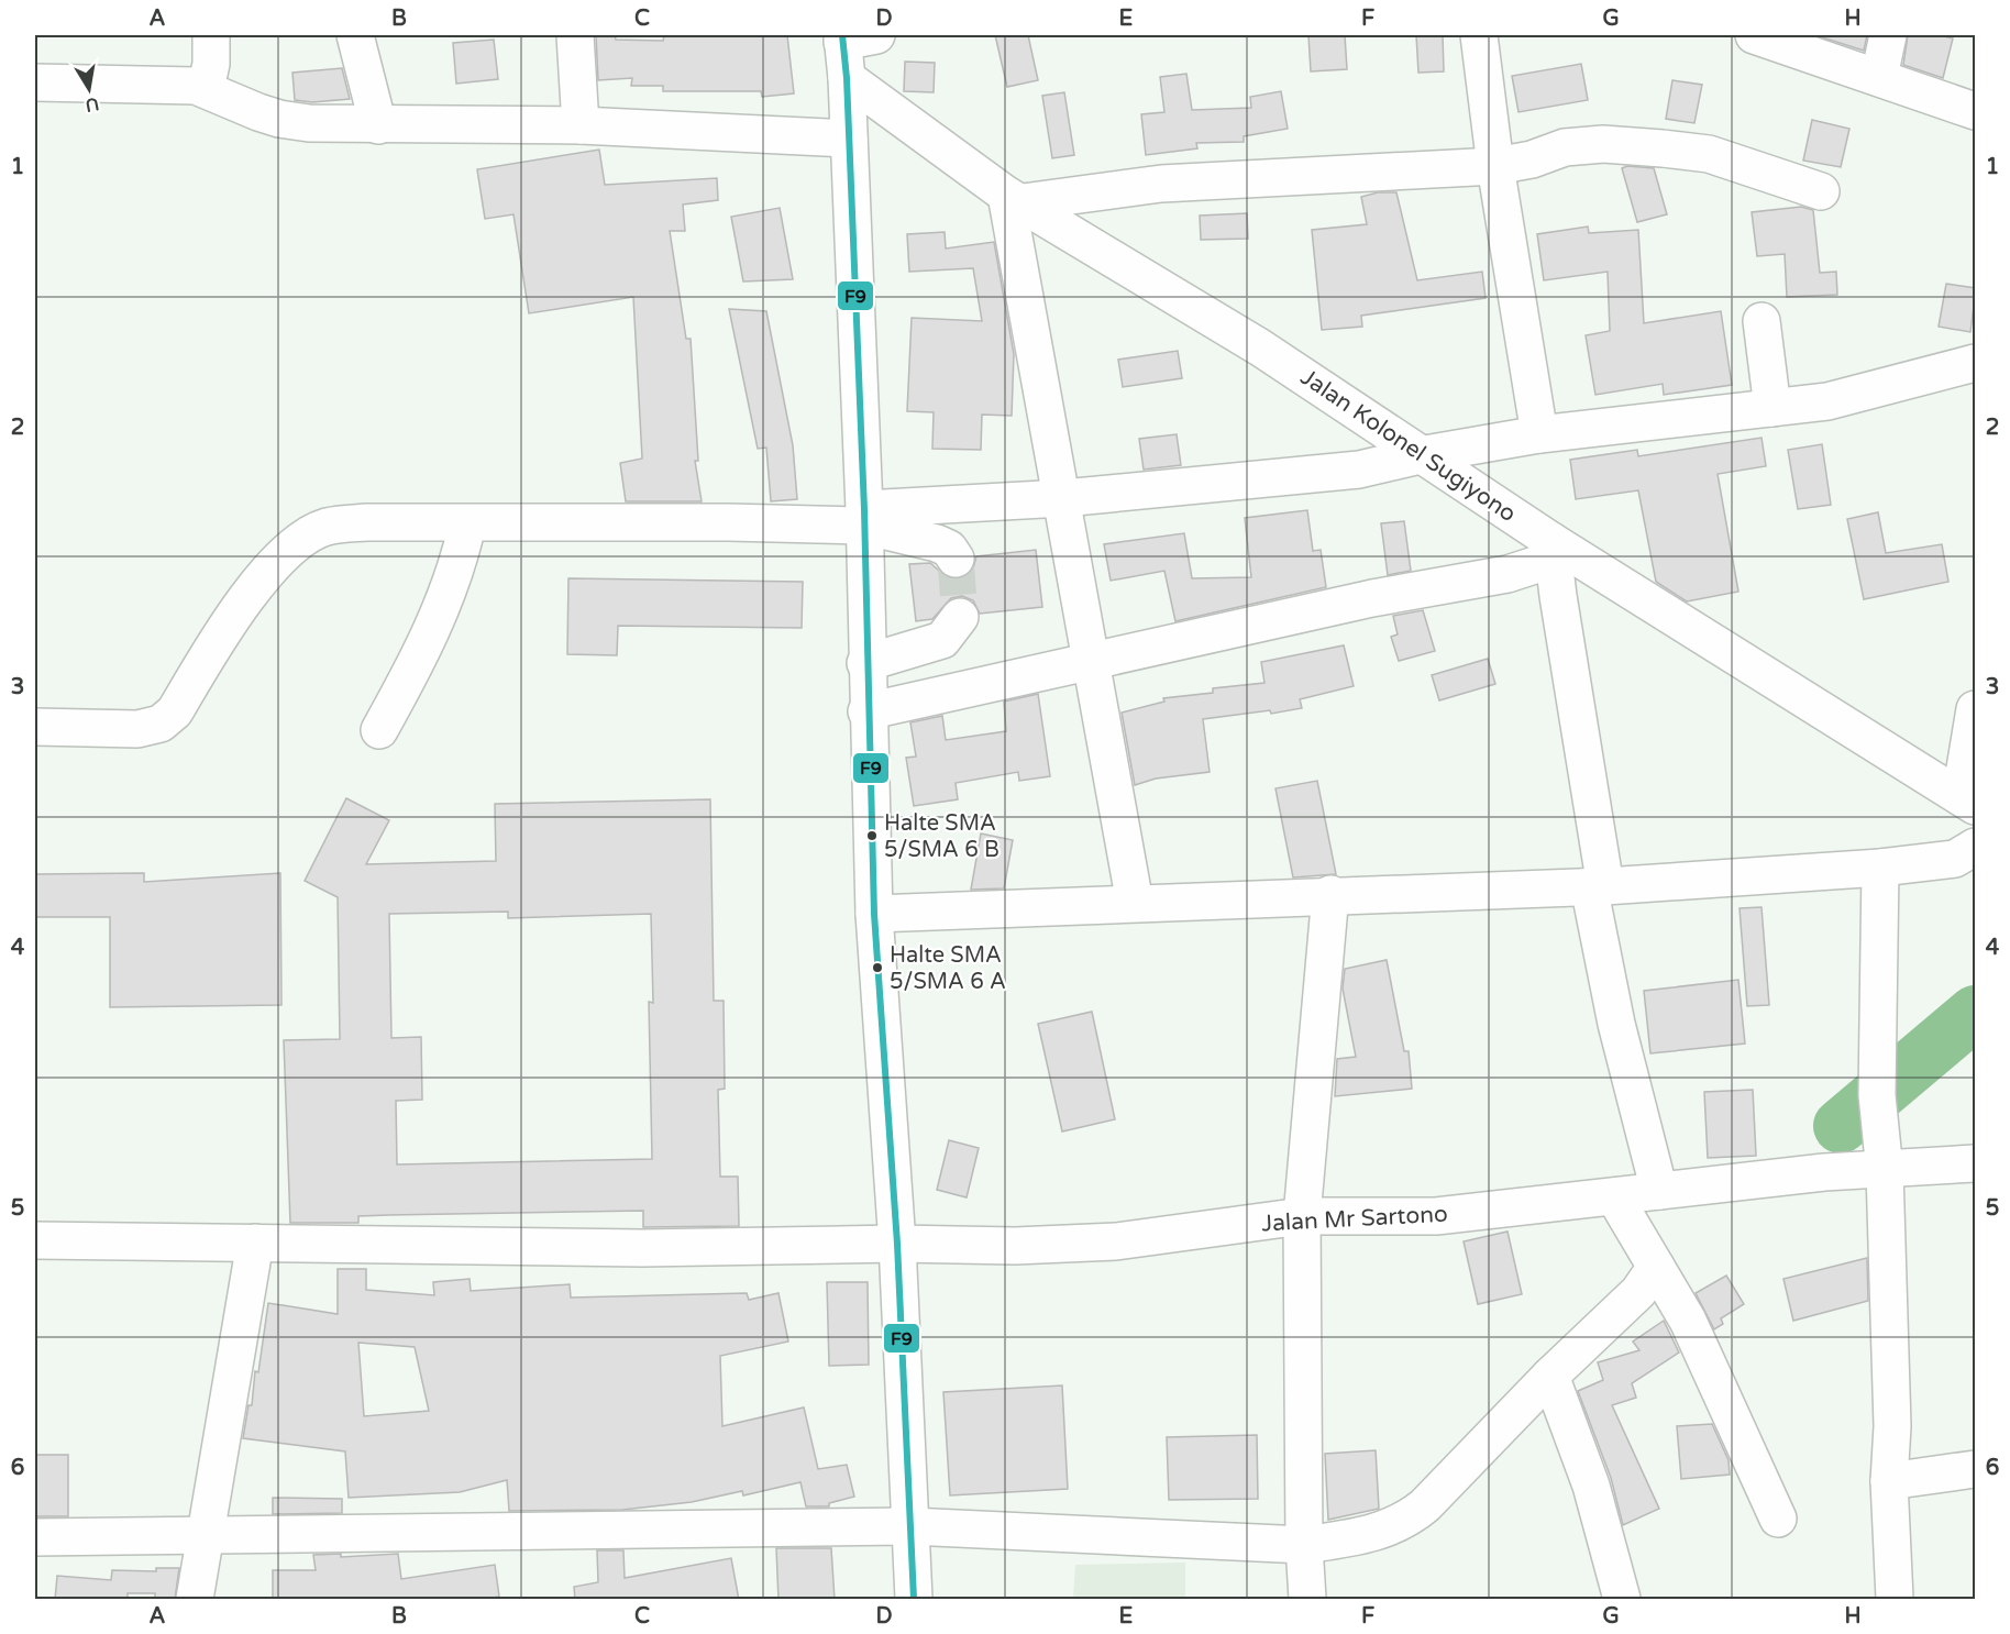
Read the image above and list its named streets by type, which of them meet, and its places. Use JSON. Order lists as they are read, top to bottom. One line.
{"streets":{"street":["Jalan Kolonel Sugiyono","Jalan Mr Sartono"]},"places":["Halte SMA 5/SMA 6 B","Halte SMA 5/SMA 6 A"],"lines":["transit line F9"],"north":"bottom","grid":{"columns":["A","B","C","D","E","F","G","H"],"rows":["1","2","3","4","5","6"]}}
